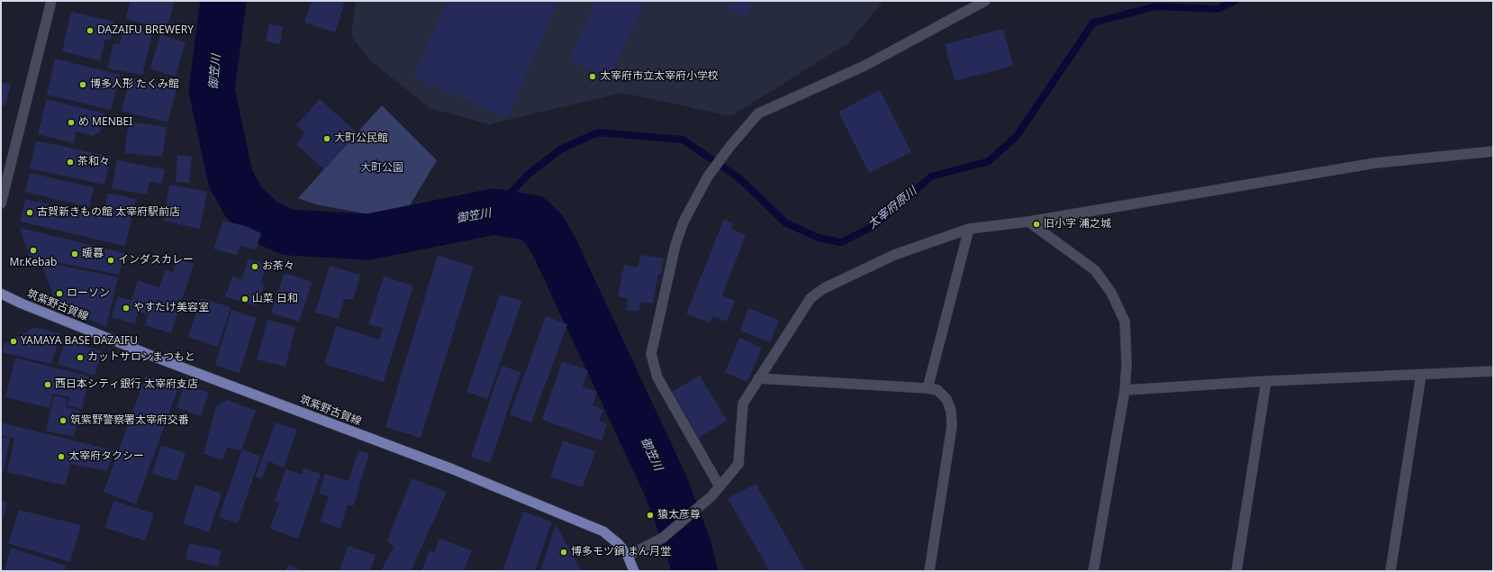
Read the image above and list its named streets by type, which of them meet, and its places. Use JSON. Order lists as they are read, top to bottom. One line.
{"streets":{"main road":["筑紫野古賀線"]},"water":["御笠川","太宰府原川"],"parks":["大町公園"],"places":["DAZAIFU BREWERY","太宰府市立太宰府小学校","博多人形 たくみ館","め MENBEI","大町公民館","茶和々","古賀新きもの館 太宰府駅前店","旧小字 浦之城","Mr.Kebab","暖暮","インダスカレー","お茶々","ローソン","山菜 日和","やすたけ美容室","YAMAYA BASE DAZAIFU","カットサロンまつもと","西日本シティ銀行 太宰府支店","筑紫野警察署太宰府交番","太宰府タクシー","猿太彦尊","博多モツ鍋 まん月堂"]}
